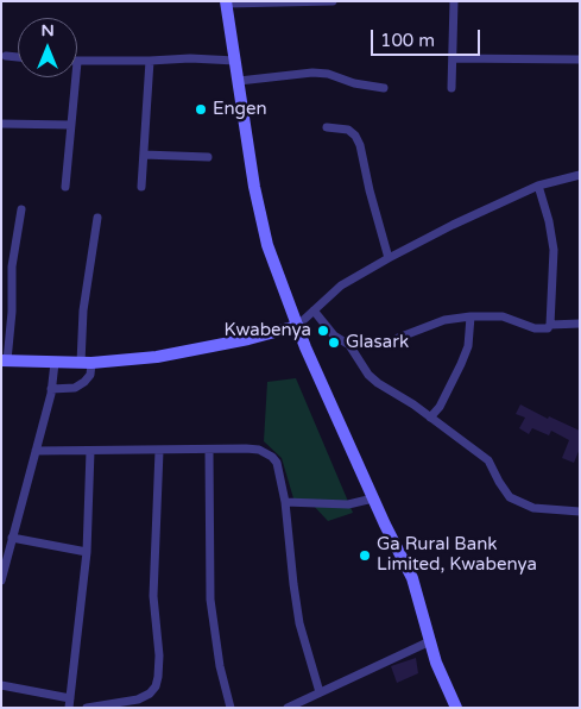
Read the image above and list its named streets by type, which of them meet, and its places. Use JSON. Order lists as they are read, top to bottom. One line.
{"places":["Engen","Kwabenya","Glasark","Ga Rural Bank Limited, Kwabenya"],"scale_bar":"100 m","north":"top"}
